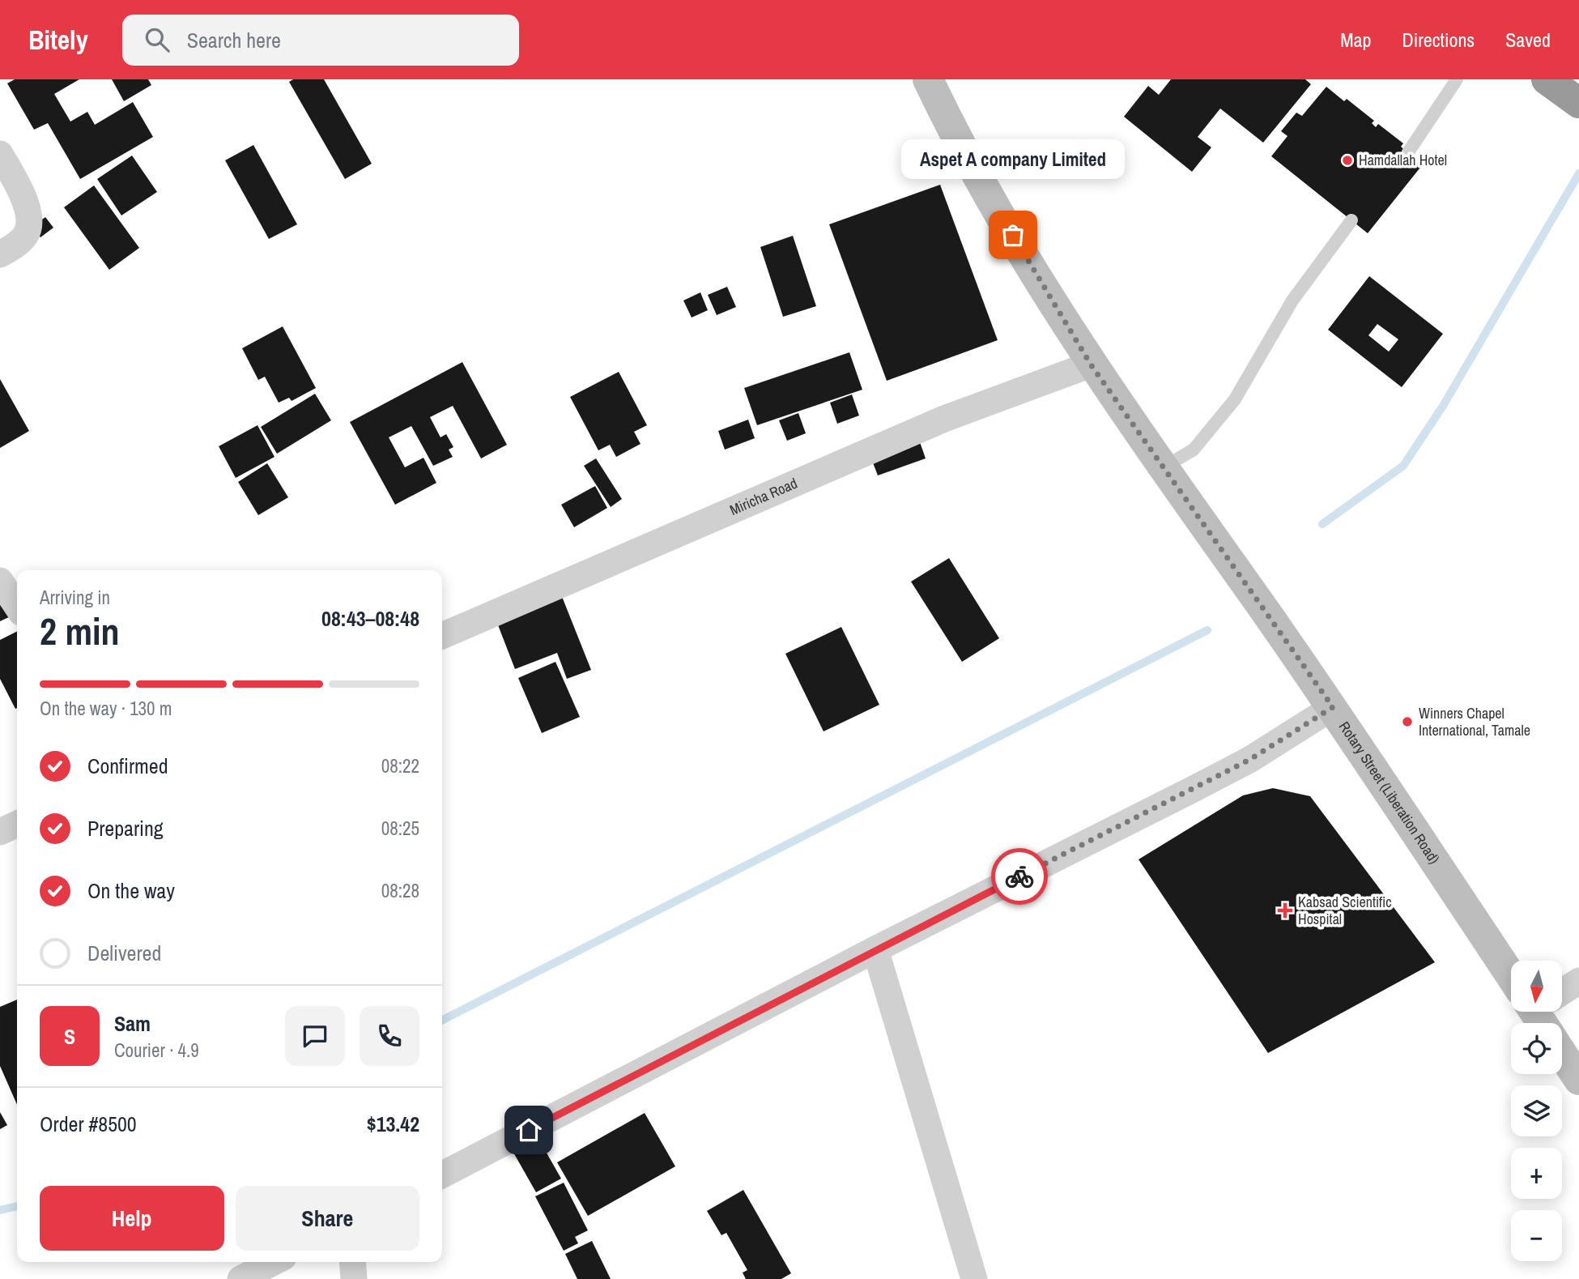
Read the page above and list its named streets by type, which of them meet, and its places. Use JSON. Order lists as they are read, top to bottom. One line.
{"streets":{"street":["Miricha Road","Rotary Street (Liberation Road)"]},"crossings":[["Miricha Road","Rotary Street (Liberation Road)"]],"places":{"other":["Hamdallah Hotel","Aspet A company Limited","Winners Chapel International, Tamale"],"health":["Kabsad Scientific Hospital"]},"north":"bottom","page":{"header":"Bitely","search":"Search here","nav":["Map","Directions","Saved"],"bubble":"Aspet A company Limited","heading":["2 min","Arriving in","08:43–08:48"],"panel":["Sam","Courier · 4.9","Order #8500","$13.42"],"bar":"On the way · 130 m","list":[["Confirmed","08:22"],["Preparing","08:25"],["On the way","08:28"],"Delivered"],"map_buttons":["+","−"],"round":"S","buttons":["Help","Share"]}}
